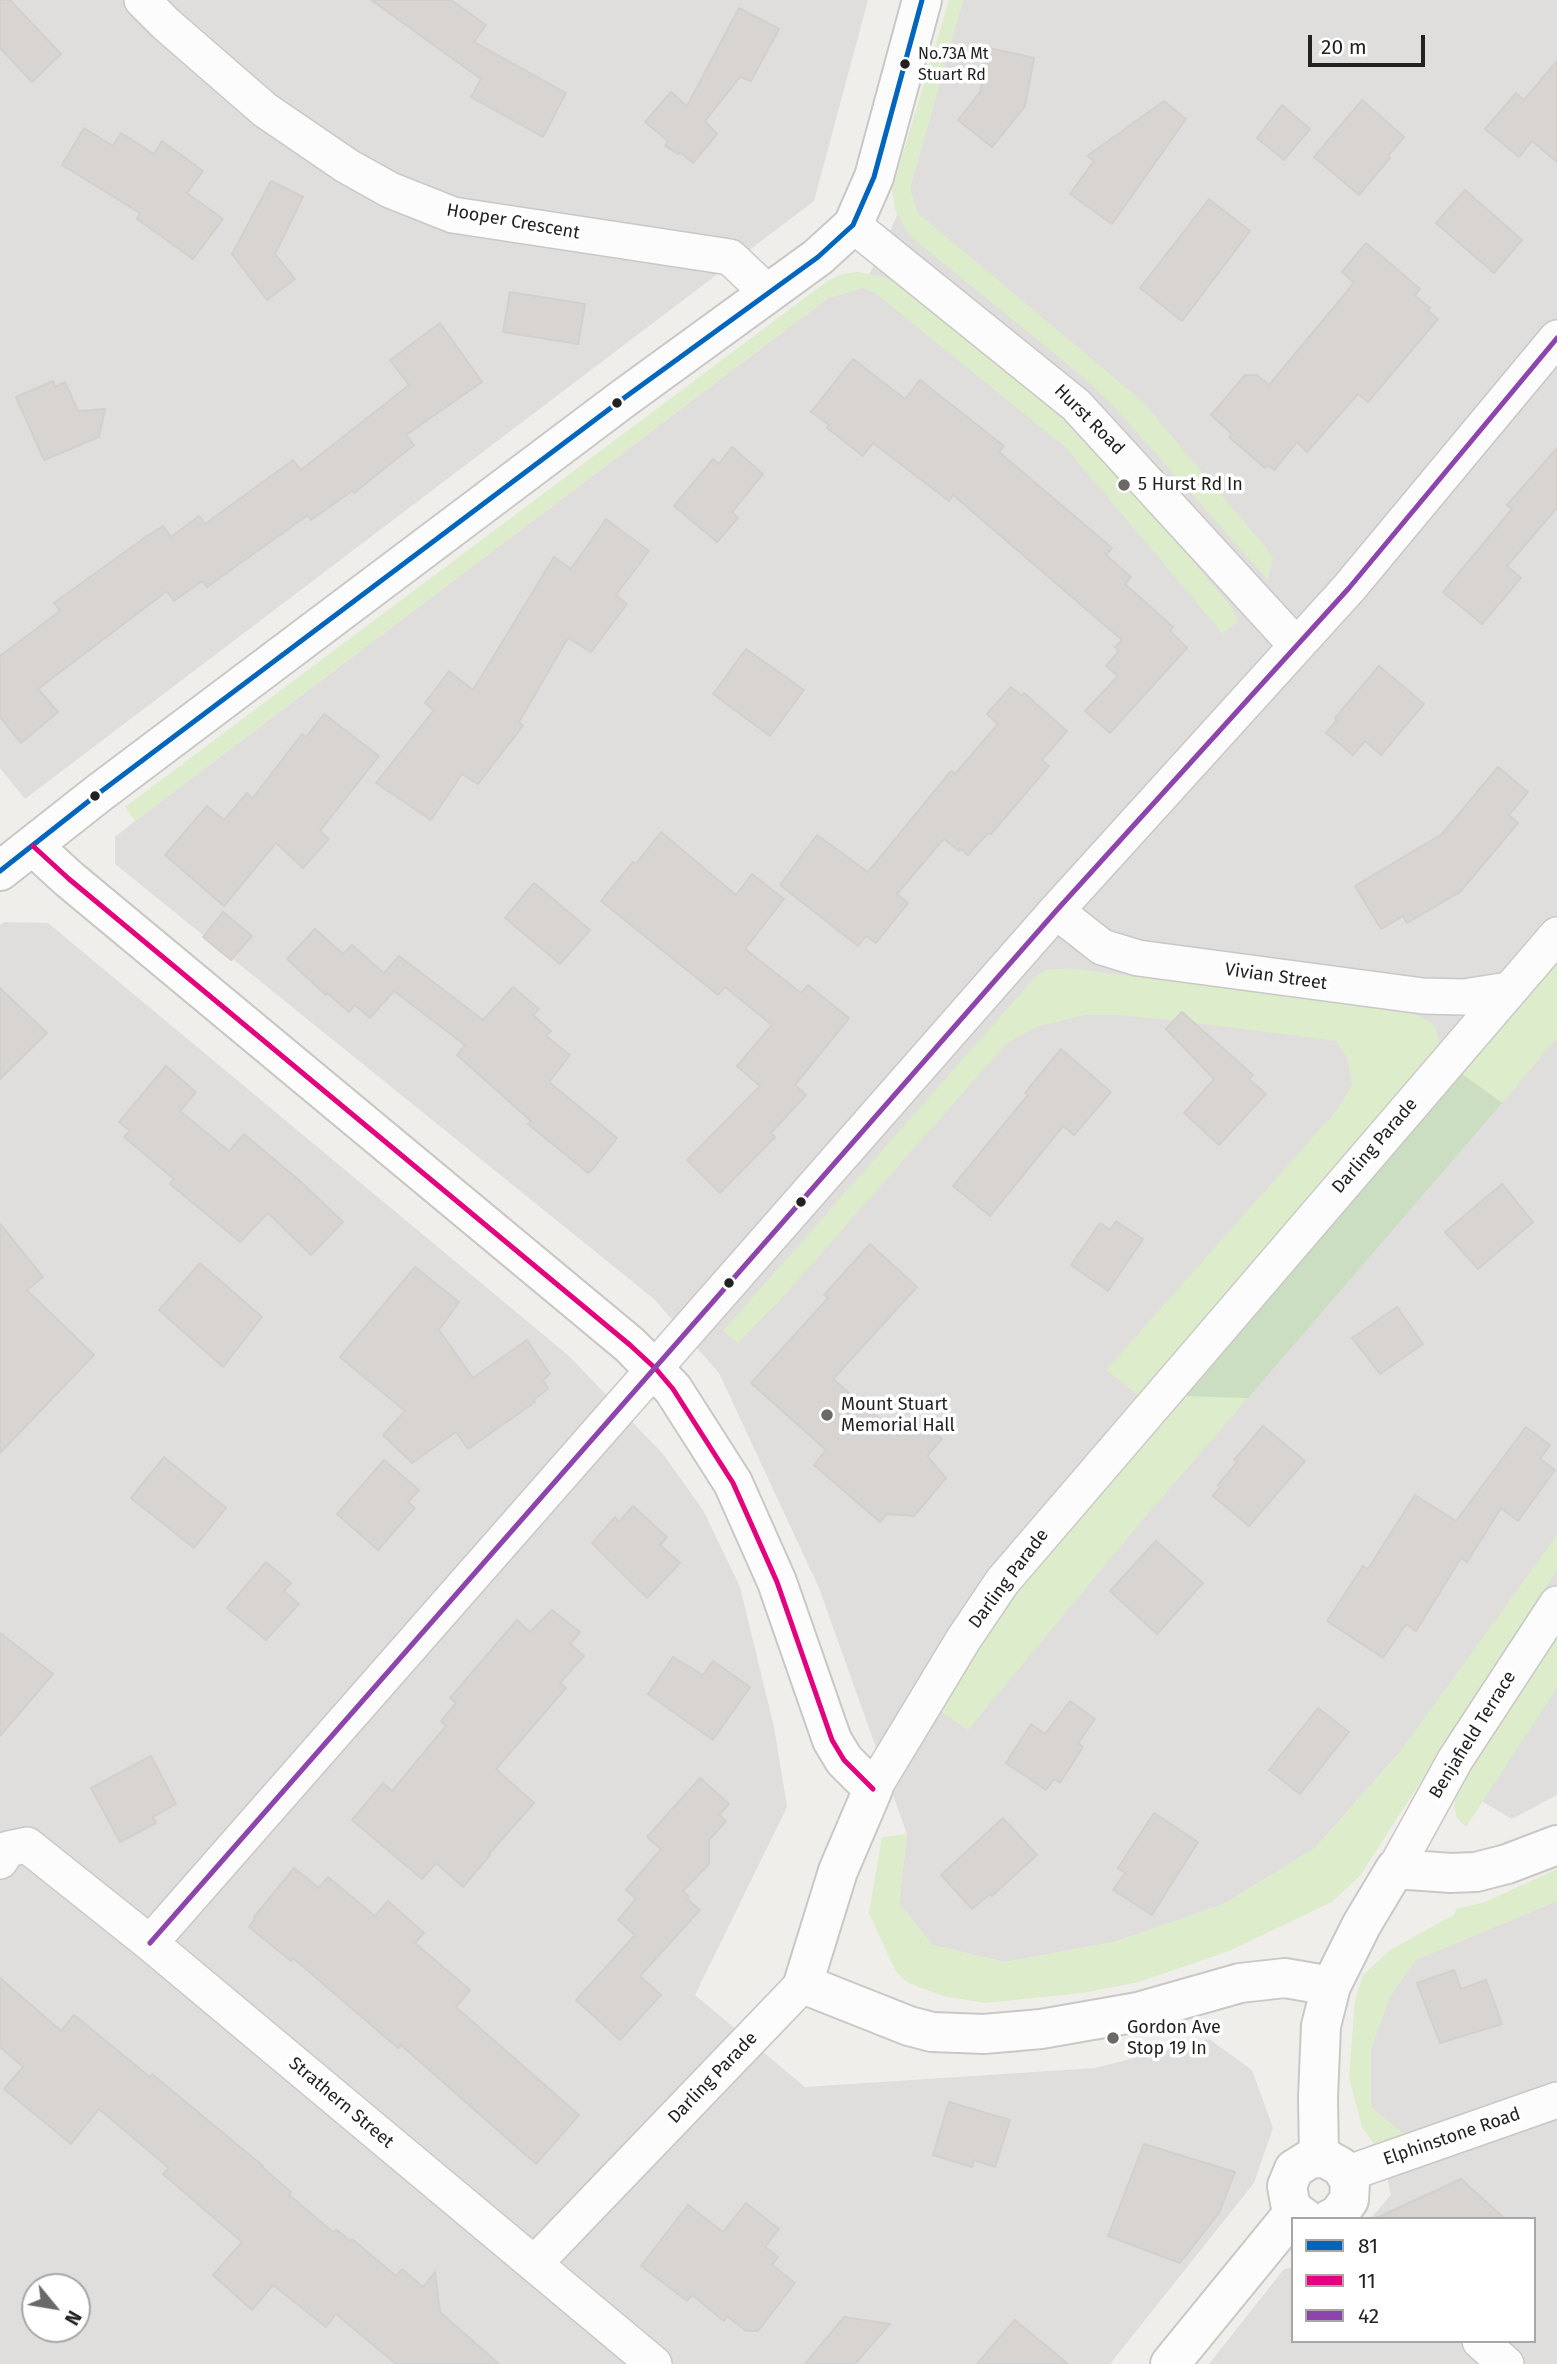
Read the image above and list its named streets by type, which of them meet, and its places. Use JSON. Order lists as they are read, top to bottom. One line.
{"streets":{"street":["Hooper Crescent","Hurst Road","Vivian Street","Darling Parade","Benjafield Terrace","Strathern Street","Elphinstone Road"]},"crossings":[["Vivian Street","Darling Parade"],["Darling Parade","Strathern Street"]],"places":["No.73A Mt Stuart Rd","5 Hurst Rd In","Mount Stuart Memorial Hall","Gordon Ave Stop 19 In"],"lines":["transit line 81","transit line 42","transit line 11"],"legend":["81","11","42"],"scale_bar":"20 m","north":"bottom right"}
